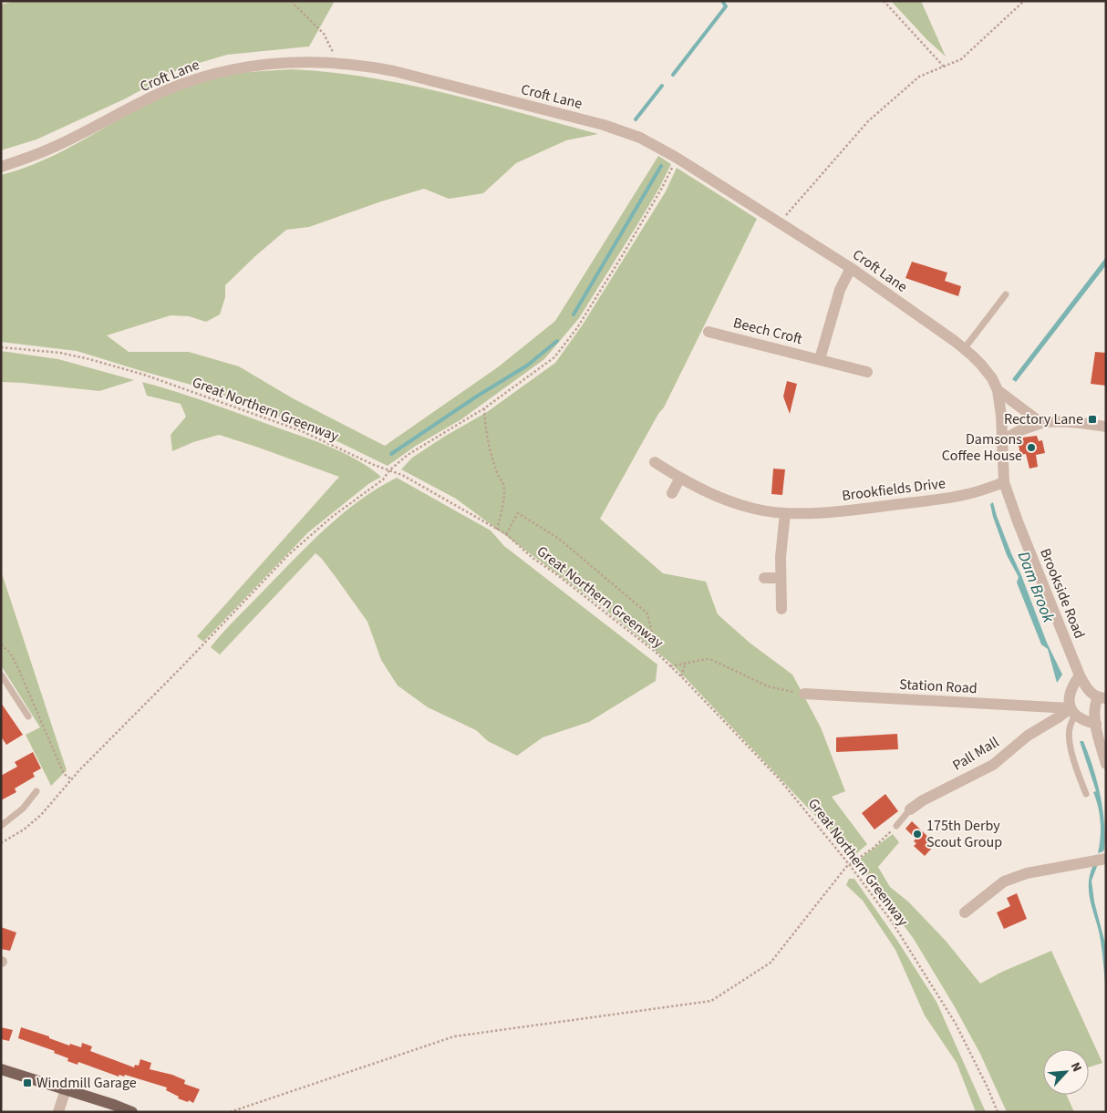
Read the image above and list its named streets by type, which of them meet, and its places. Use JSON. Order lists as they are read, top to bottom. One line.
{"streets":{"street":["Croft Lane","Beech Croft","Brookfields Drive","Brookside Road","Station Road","Pall Mall"],"path":["Great Northern Greenway"]},"crossings":[["Croft Lane","Brookside Road"],["Brookfields Drive","Brookside Road"],["Brookside Road","Station Road"],["Station Road","Pall Mall"]],"water":["Dam Brook"],"places":{"transit":["Rectory Lane","Windmill Garage"],"other":["Damsons Coffee House","175th Derby Scout Group"]},"north":"top right"}
